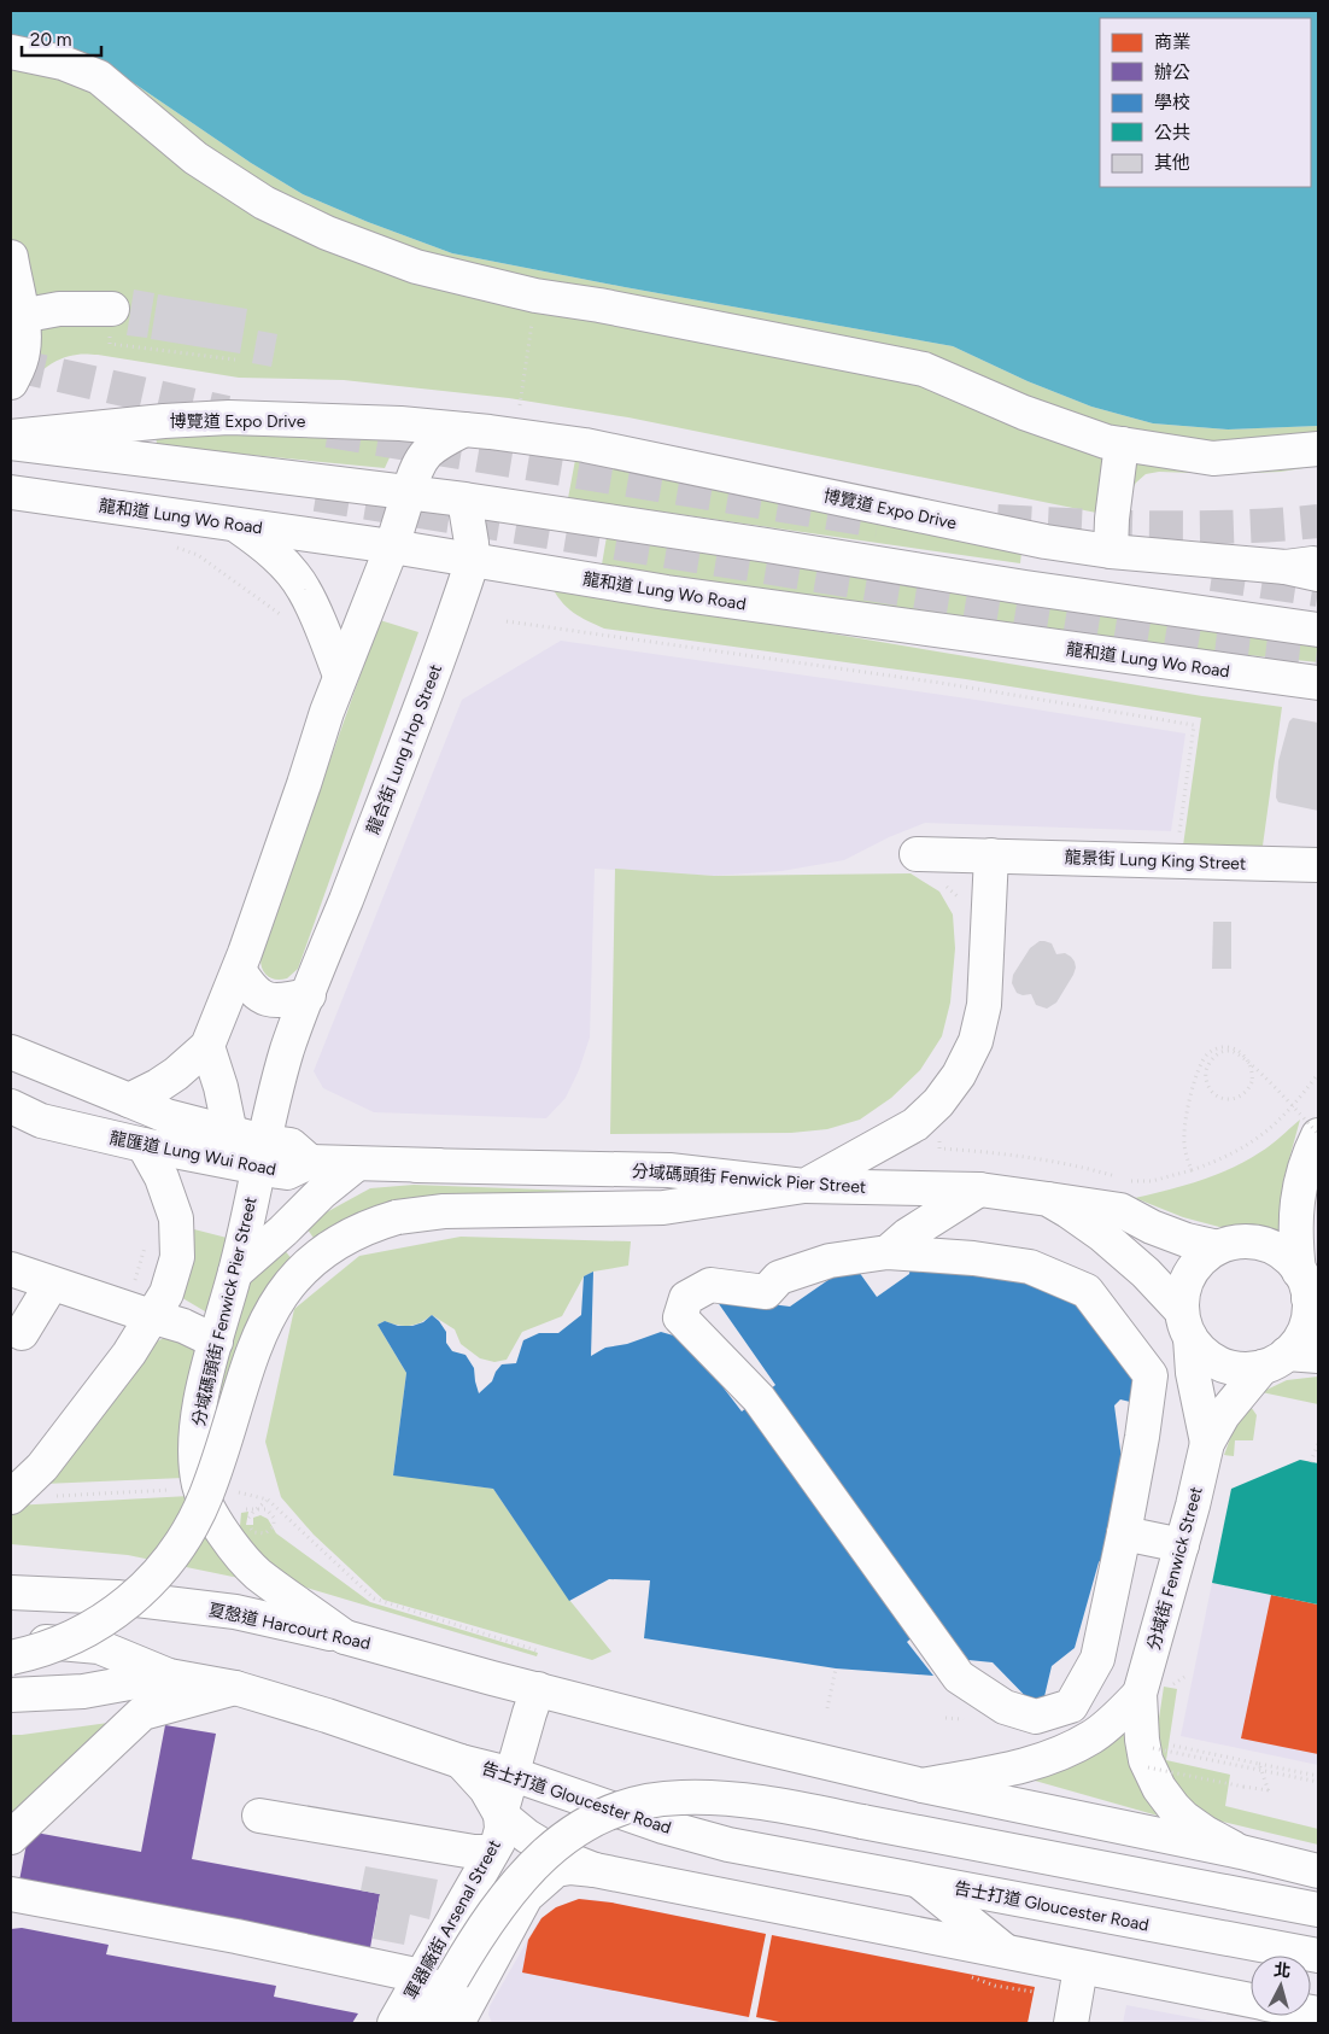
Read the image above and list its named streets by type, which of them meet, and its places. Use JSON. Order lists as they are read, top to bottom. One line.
{"streets":{"main road":["博覽道 Expo Drive","龍和道 Lung Wo Road","龍合街 Lung Hop Street","龍景街 Lung King Street","龍匯道 Lung Wui Road","分域碼頭街 Fenwick Pier Street","分域街 Fenwick Street","夏慤道 Harcourt Road","告士打道 Gloucester Road","軍器廠街 Arsenal Street"]},"crossings":[["龍和道 Lung Wo Road","龍合街 Lung Hop Street"],["龍合街 Lung Hop Street","龍匯道 Lung Wui Road"],["龍合街 Lung Hop Street","分域碼頭街 Fenwick Pier Street"],["龍匯道 Lung Wui Road","分域碼頭街 Fenwick Pier Street"],["分域碼頭街 Fenwick Pier Street","分域街 Fenwick Street"],["分域碼頭街 Fenwick Pier Street","夏慤道 Harcourt Road"],["夏慤道 Harcourt Road","軍器廠街 Arsenal Street"],["告士打道 Gloucester Road","軍器廠街 Arsenal Street"]],"legend":["商業","辦公","學校","公共","其他"],"scale_bar":"20 m","north":"top"}
